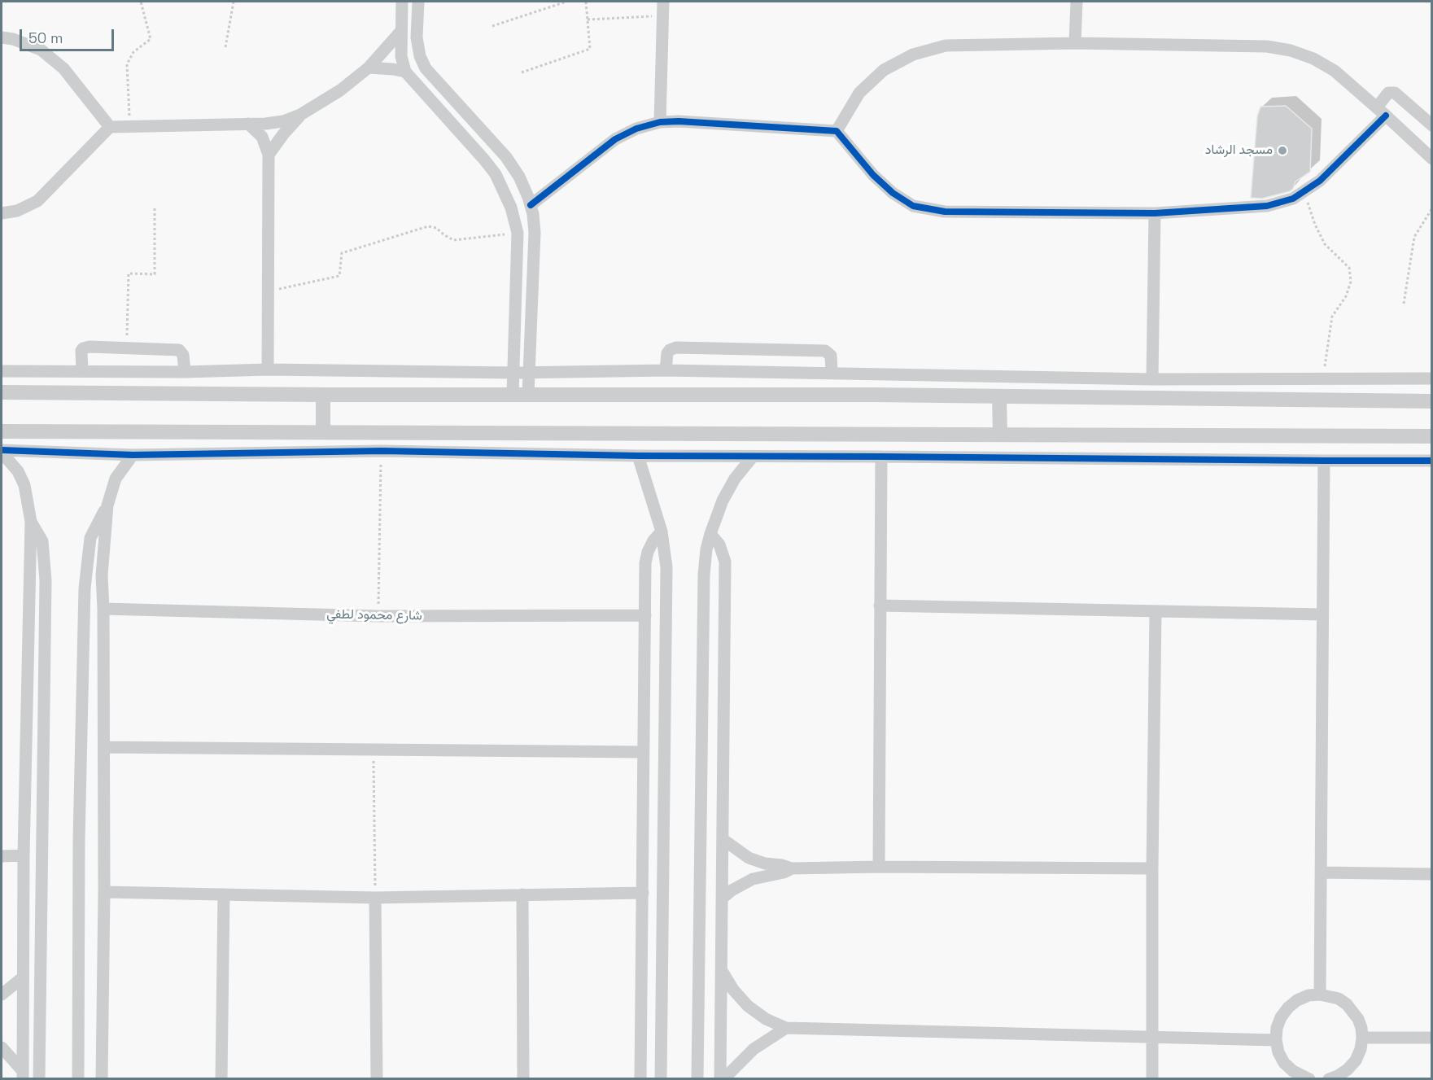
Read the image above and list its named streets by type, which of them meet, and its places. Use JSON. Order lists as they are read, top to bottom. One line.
{"streets":{"street":["شارع محمود لطفي"]},"places":["مسجد الرشاد"],"scale_bar":"50 m"}
